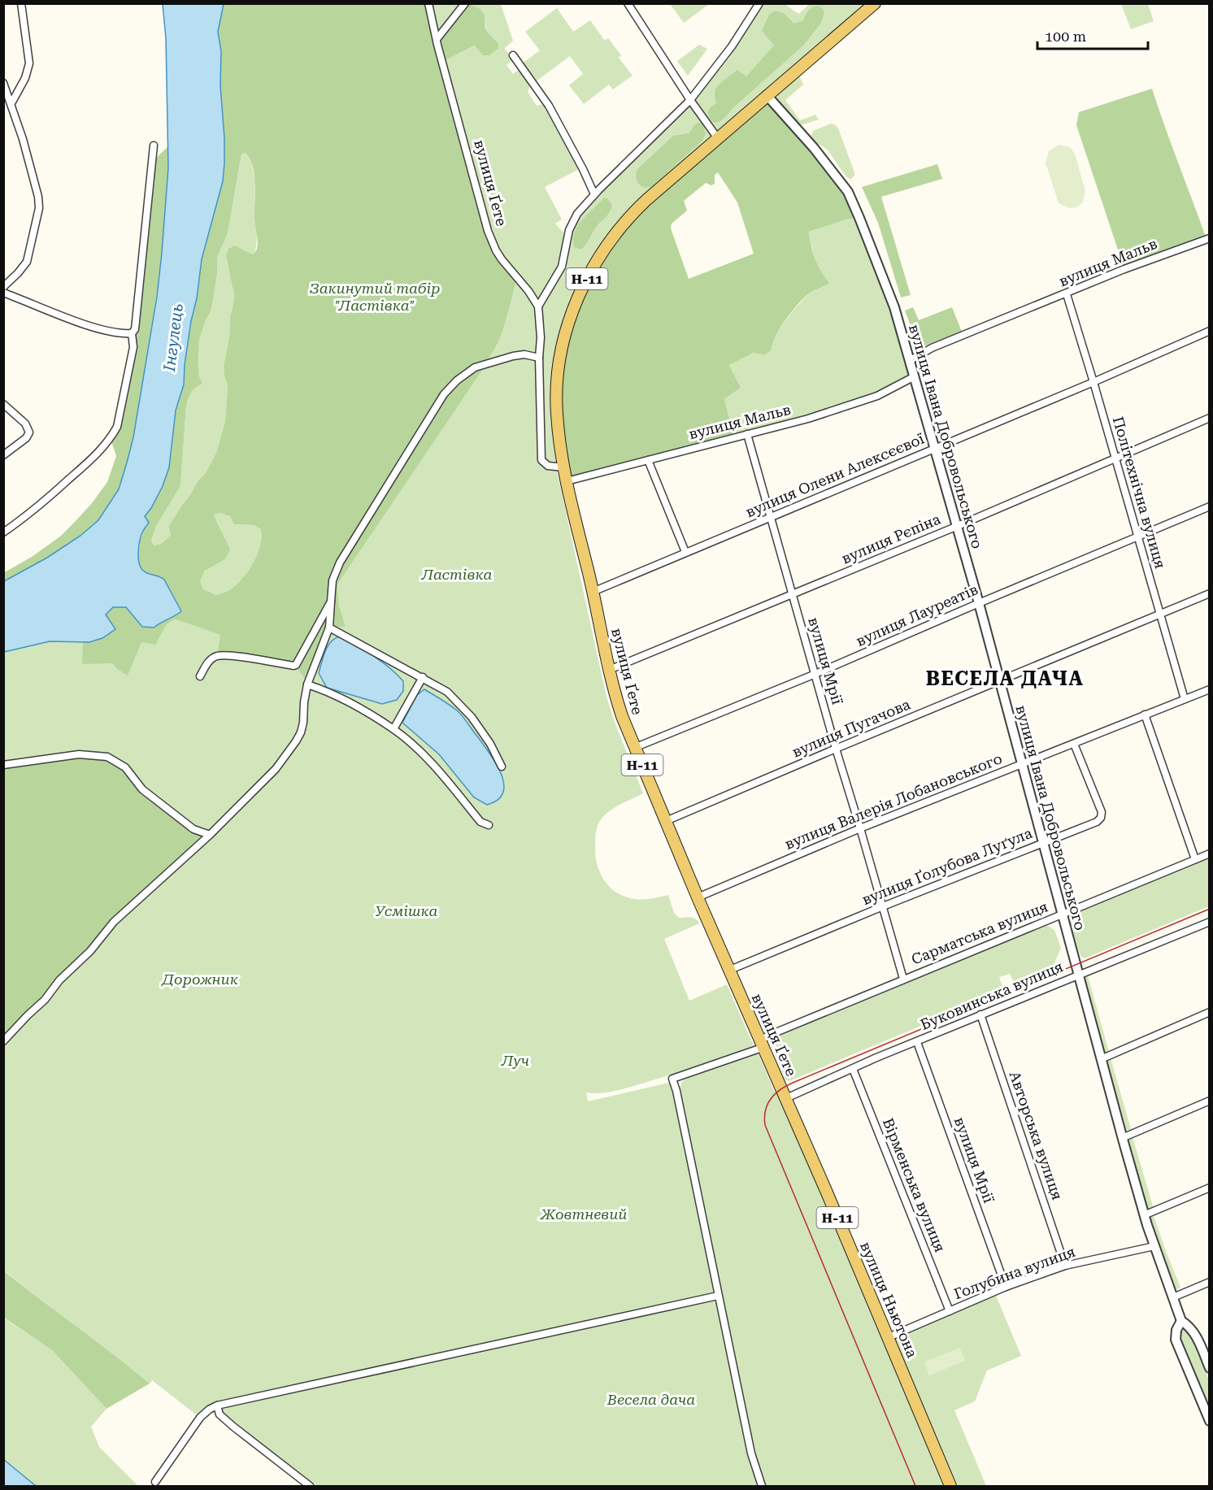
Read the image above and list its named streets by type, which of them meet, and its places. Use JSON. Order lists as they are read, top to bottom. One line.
{"streets":{"main road":["вулиця Ґете","Н-11","вулиця Ньютона"],"street":["вулиця Мальв","вулиця Івана Добровольського","вулиця Олени Алексєєвої","Політехнічна вулиця","вулиця Рєпіна","вулиця Лауреатів","вулиця Мрії","вулиця Пугачова","вулиця Валерія Лобановського","вулиця Ґолубова Луґула","Сарматська вулиця","Буковинська вулиця","Авторська вулиця","Вірменська вулиця","Голубина вулиця"]},"crossings":[["вулиця Ґете","вулиця Мальв"],["вулиця Ґете","Н-11"],["вулиця Ґете","вулиця Олени Алексєєвої"],["вулиця Ґете","вулиця Рєпіна"],["вулиця Ґете","вулиця Лауреатів"],["вулиця Ґете","вулиця Пугачова"],["вулиця Ґете","вулиця Валерія Лобановського"],["вулиця Ґете","вулиця Ґолубова Луґула"],["вулиця Ґете","Сарматська вулиця"],["вулиця Ґете","Буковинська вулиця"],["вулиця Ґете","вулиця Ньютона"],["вулиця Мальв","вулиця Івана Добровольського"],["вулиця Мальв","Політехнічна вулиця"],["вулиця Мальв","вулиця Мрії"],["Н-11","вулиця Івана Добровольського"],["вулиця Івана Добровольського","вулиця Олени Алексєєвої"],["вулиця Івана Добровольського","вулиця Рєпіна"],["вулиця Івана Добровольського","вулиця Лауреатів"],["вулиця Івана Добровольського","вулиця Пугачова"],["вулиця Івана Добровольського","вулиця Валерія Лобановського"],["вулиця Івана Добровольського","вулиця Ґолубова Луґула"],["вулиця Івана Добровольського","Сарматська вулиця"],["вулиця Івана Добровольського","Буковинська вулиця"],["вулиця Івана Добровольського","Голубина вулиця"],["вулиця Олени Алексєєвої","Політехнічна вулиця"],["вулиця Олени Алексєєвої","вулиця Мрії"],["Політехнічна вулиця","вулиця Рєпіна"],["Політехнічна вулиця","вулиця Лауреатів"],["Політехнічна вулиця","вулиця Пугачова"],["Політехнічна вулиця","вулиця Валерія Лобановського"],["вулиця Рєпіна","вулиця Мрії"],["вулиця Лауреатів","вулиця Мрії"],["вулиця Мрії","вулиця Пугачова"],["вулиця Мрії","вулиця Валерія Лобановського"],["вулиця Мрії","вулиця Ґолубова Луґула"],["вулиця Мрії","Сарматська вулиця"],["вулиця Мрії","Буковинська вулиця"],["вулиця Мрії","Голубина вулиця"],["вулиця Валерія Лобановського","вулиця Ґолубова Луґула"],["Буковинська вулиця","Авторська вулиця"],["Буковинська вулиця","Вірменська вулиця"],["Буковинська вулиця","вулиця Ньютона"],["Авторська вулиця","Голубина вулиця"],["Вірменська вулиця","Голубина вулиця"],["Голубина вулиця","вулиця Ньютона"]],"districts":["ВЕСЕЛА ДАЧА"],"water":["Інгулець"],"parks":["Закинутий табір \"Ластівка\"","Ластівка","Усмішка","Дорожник","Луч","Жовтневий","Весела дача"],"scale_bar":"100 m"}
